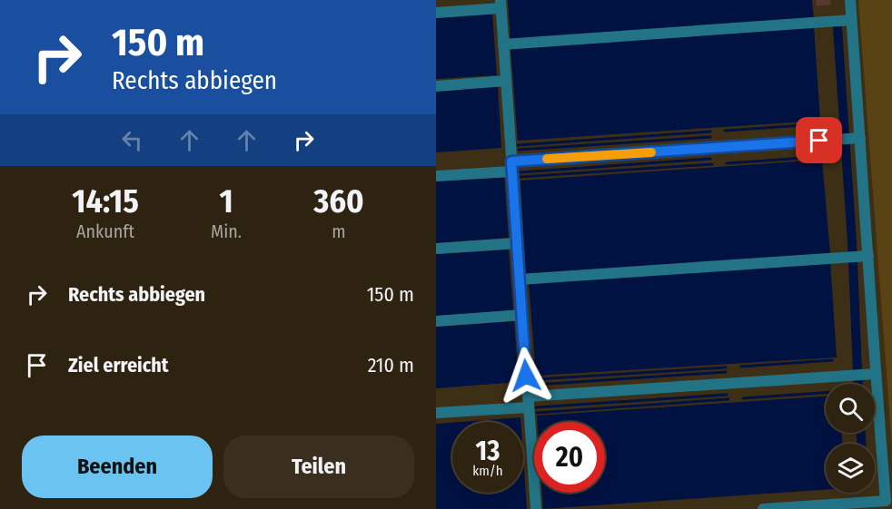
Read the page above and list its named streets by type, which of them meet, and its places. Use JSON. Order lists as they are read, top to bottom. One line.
{"page":{"turn":["150 m","Rechts abbiegen"],"eta":["14:15","Ankunft","1","Min.","360","m"],"list":[{"name":"Rechts abbiegen","value":"150 m"},{"name":"Ziel erreicht","value":"210 m"}],"speed":"13 km/h","limit":"20","buttons":["Beenden","Teilen"]}}
